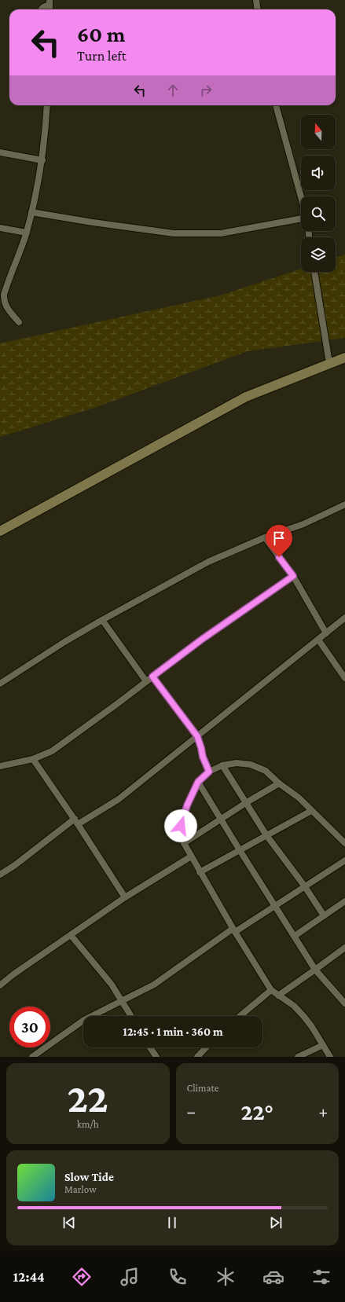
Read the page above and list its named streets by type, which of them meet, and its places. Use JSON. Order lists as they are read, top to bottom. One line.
{"north":"top","page":{"turn":["60 m","Turn left"],"limit":"30","trip":"12:45 · 1 min · 360 m","tile":[["22","km/h"],"Climate"],"heat":["−","22°","+"],"song":["Slow Tide","Marlow"],"tabs":"12:44"}}
